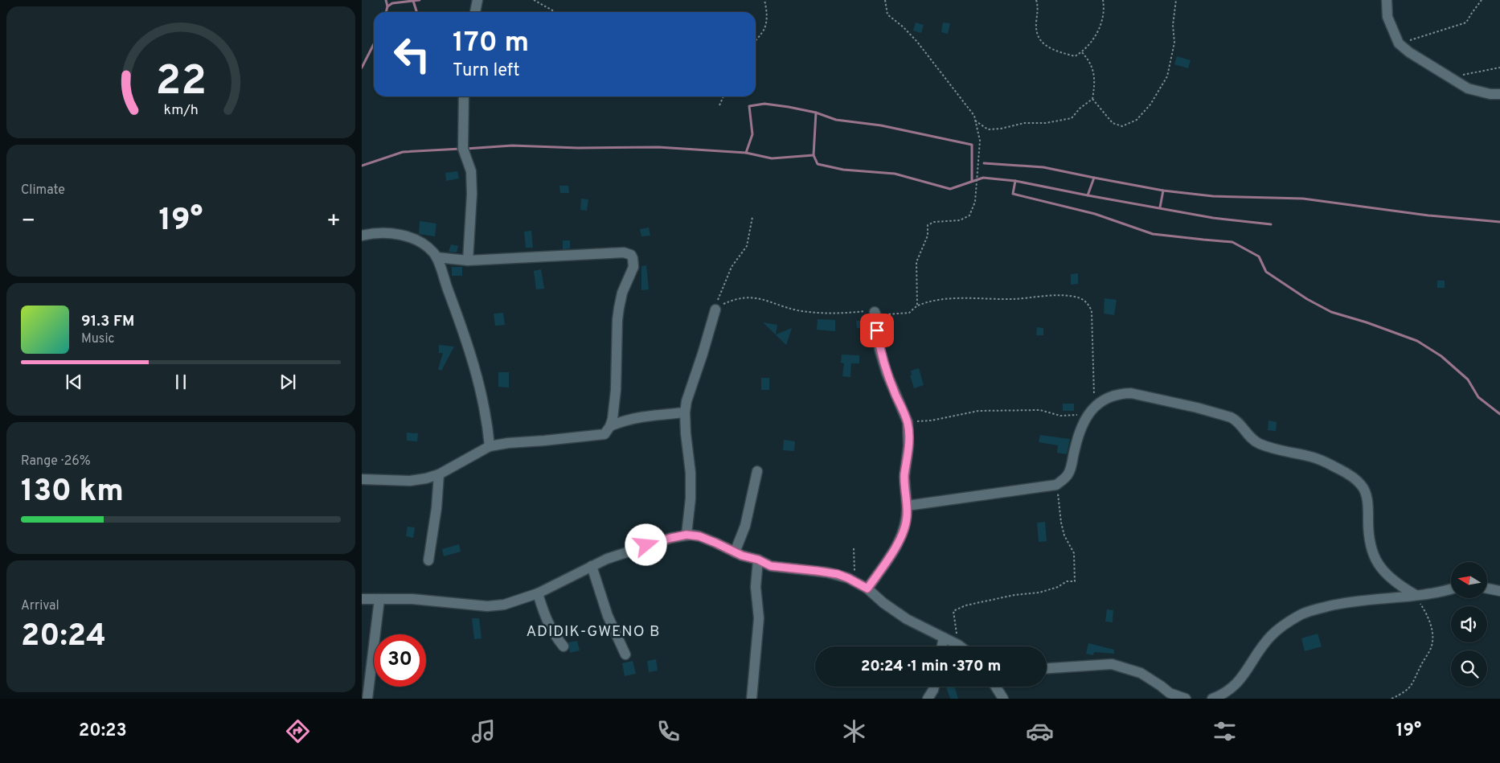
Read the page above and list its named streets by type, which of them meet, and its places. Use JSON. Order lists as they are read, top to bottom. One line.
{"districts":["ADIDIK-GWENO B"],"north":"left","page":{"turn":["170 m","Turn left"],"tile":["Climate",["Range · 26%","130 km"],["Arrival","20:24"]],"heat":["−","19°","+"],"song":["91.3 FM","Music"],"limit":"30","trip":"20:24 · 1 min · 370 m","tabs":["20:23","19°"],"gauge":["22","km/h"]}}
